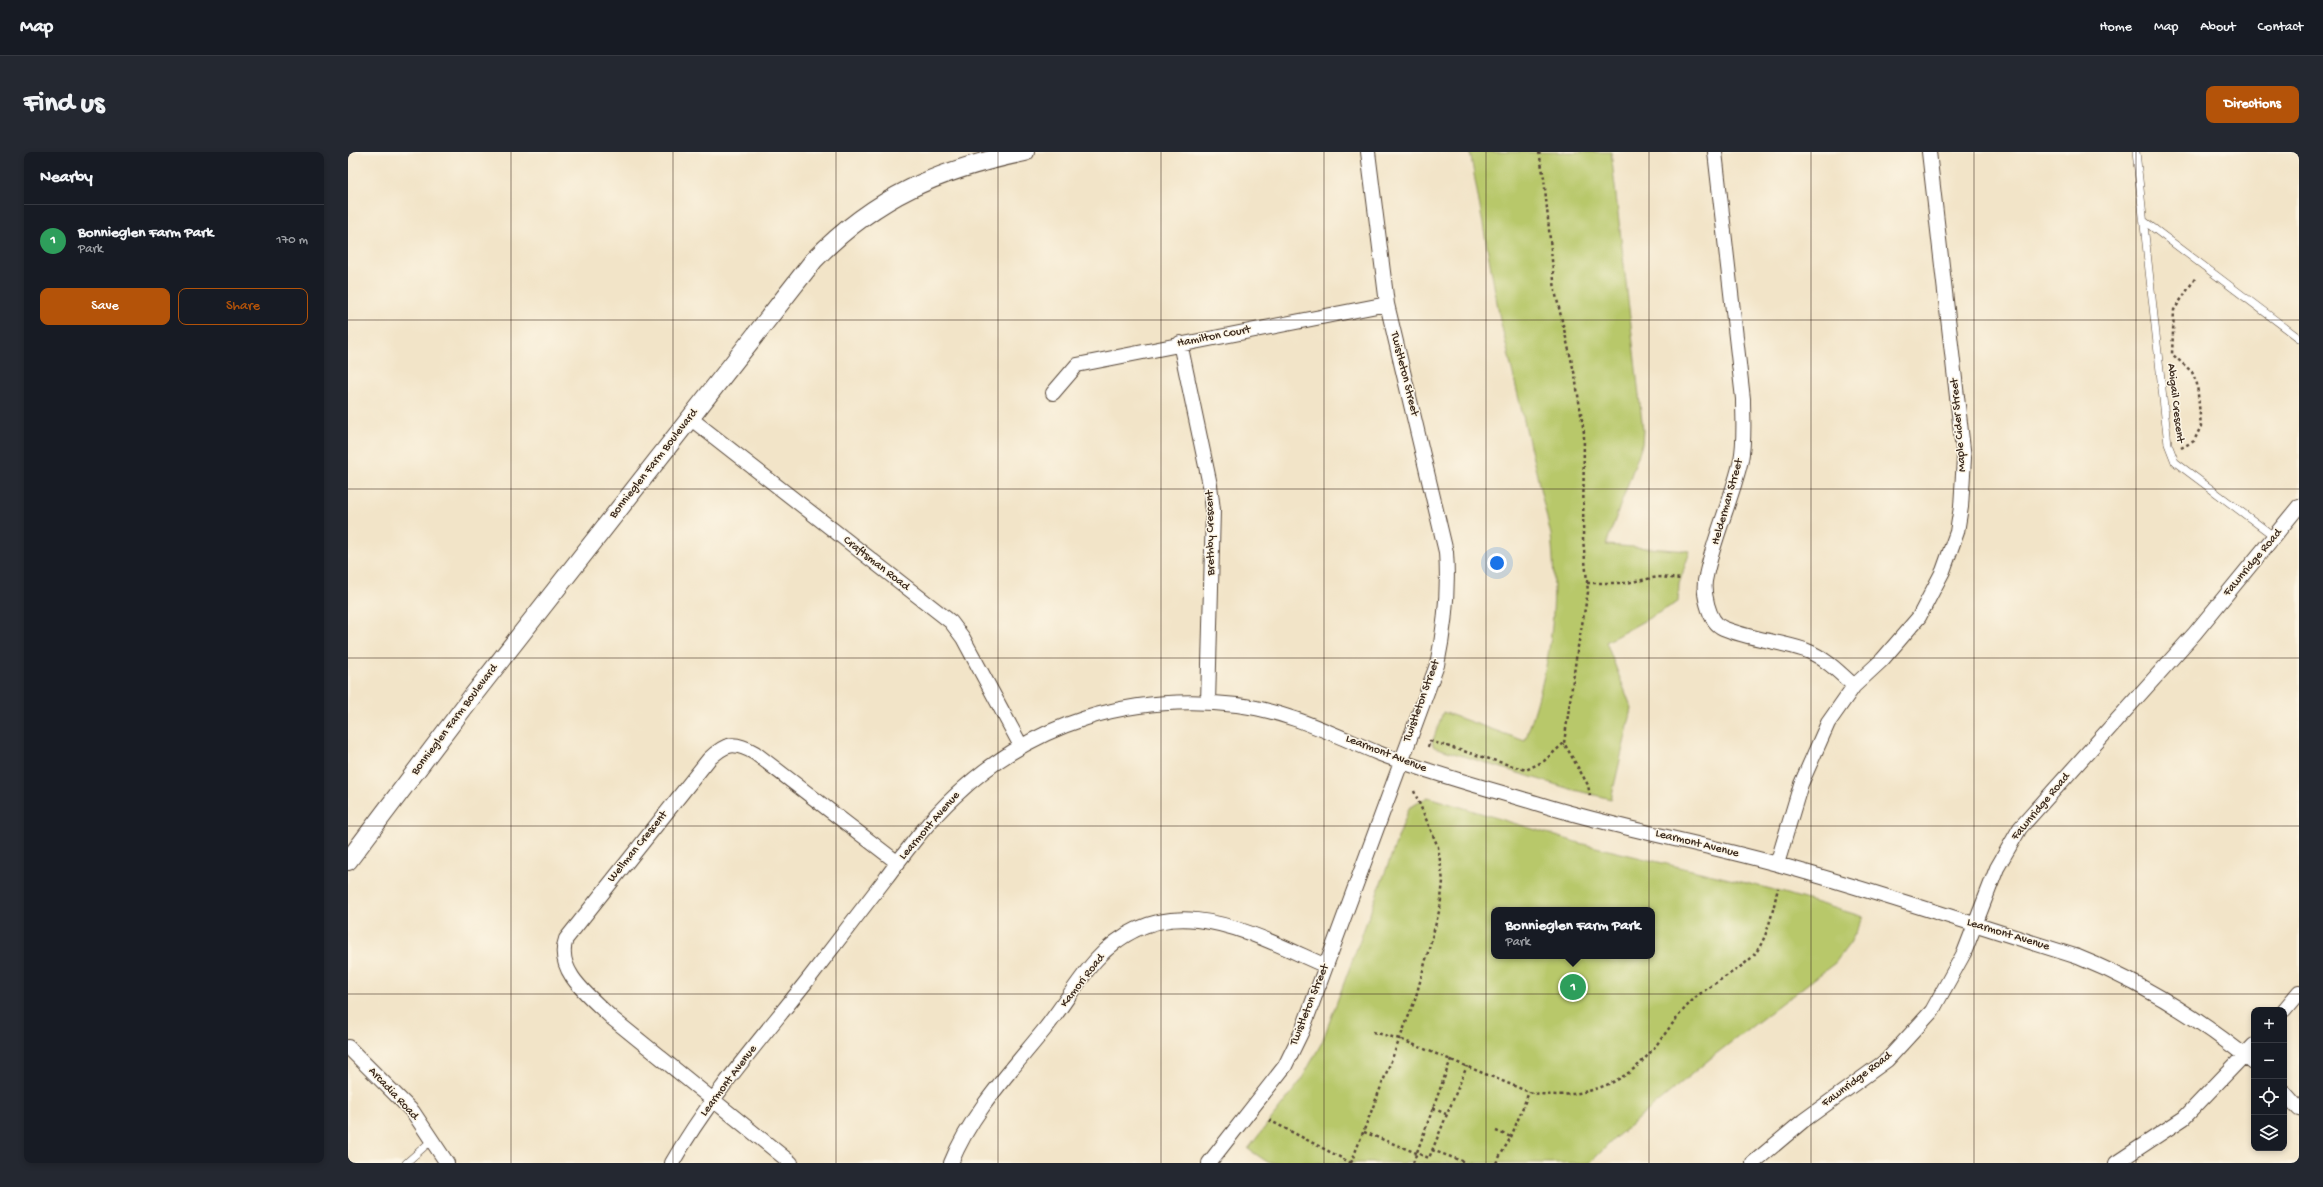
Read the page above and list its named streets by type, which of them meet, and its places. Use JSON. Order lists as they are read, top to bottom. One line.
{"streets":{"street":["Hamilton Court","Twistleton Street","Maple Cider Street","Bonnieglen Farm Boulevard","Helderman Street","Brethby Crescent","Fawnridge Road","Craftsman Road","Learmont Avenue","Wellman Crescent","Kamori Road","Arcadia Road"],"lane":["Abigail Crescent"]},"crossings":[["Hamilton Court","Twistleton Street"],["Hamilton Court","Brethby Crescent"],["Twistleton Street","Learmont Avenue"],["Twistleton Street","Kamori Road"],["Abigail Crescent","Fawnridge Road"],["Maple Cider Street","Helderman Street"],["Maple Cider Street","Learmont Avenue"],["Bonnieglen Farm Boulevard","Craftsman Road"],["Brethby Crescent","Learmont Avenue"],["Fawnridge Road","Learmont Avenue"],["Craftsman Road","Learmont Avenue"],["Learmont Avenue","Wellman Crescent"]],"page":{"header":"Map","nav":["Home","Map","About","Contact"],"buttons":["Directions",["Save","Share"]],"title":"Find us","heading":"Nearby","list":[{"mark":"1","name":"Bonnieglen Farm Park","note":"Park","value":"170 m"}],"popup":["Bonnieglen Farm Park","Park"],"pins":"1","map_buttons":["+","−"]}}
